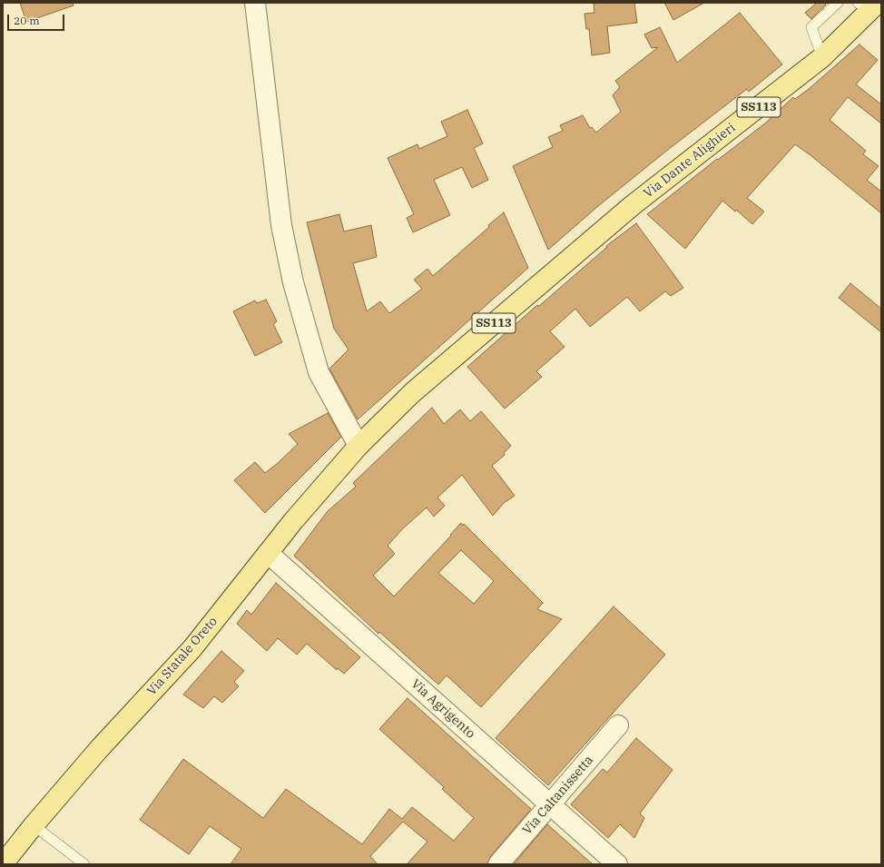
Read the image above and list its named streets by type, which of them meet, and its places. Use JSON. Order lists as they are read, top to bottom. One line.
{"streets":{"main road":["SS113","Via Dante Alighieri","Via Statale Oreto"],"street":["Via Agrigento","Via Caltanissetta"]},"crossings":[["Via Dante Alighieri","Via Statale Oreto"],["Via Statale Oreto","Via Agrigento"],["Via Agrigento","Via Caltanissetta"]],"scale_bar":"20 m"}
